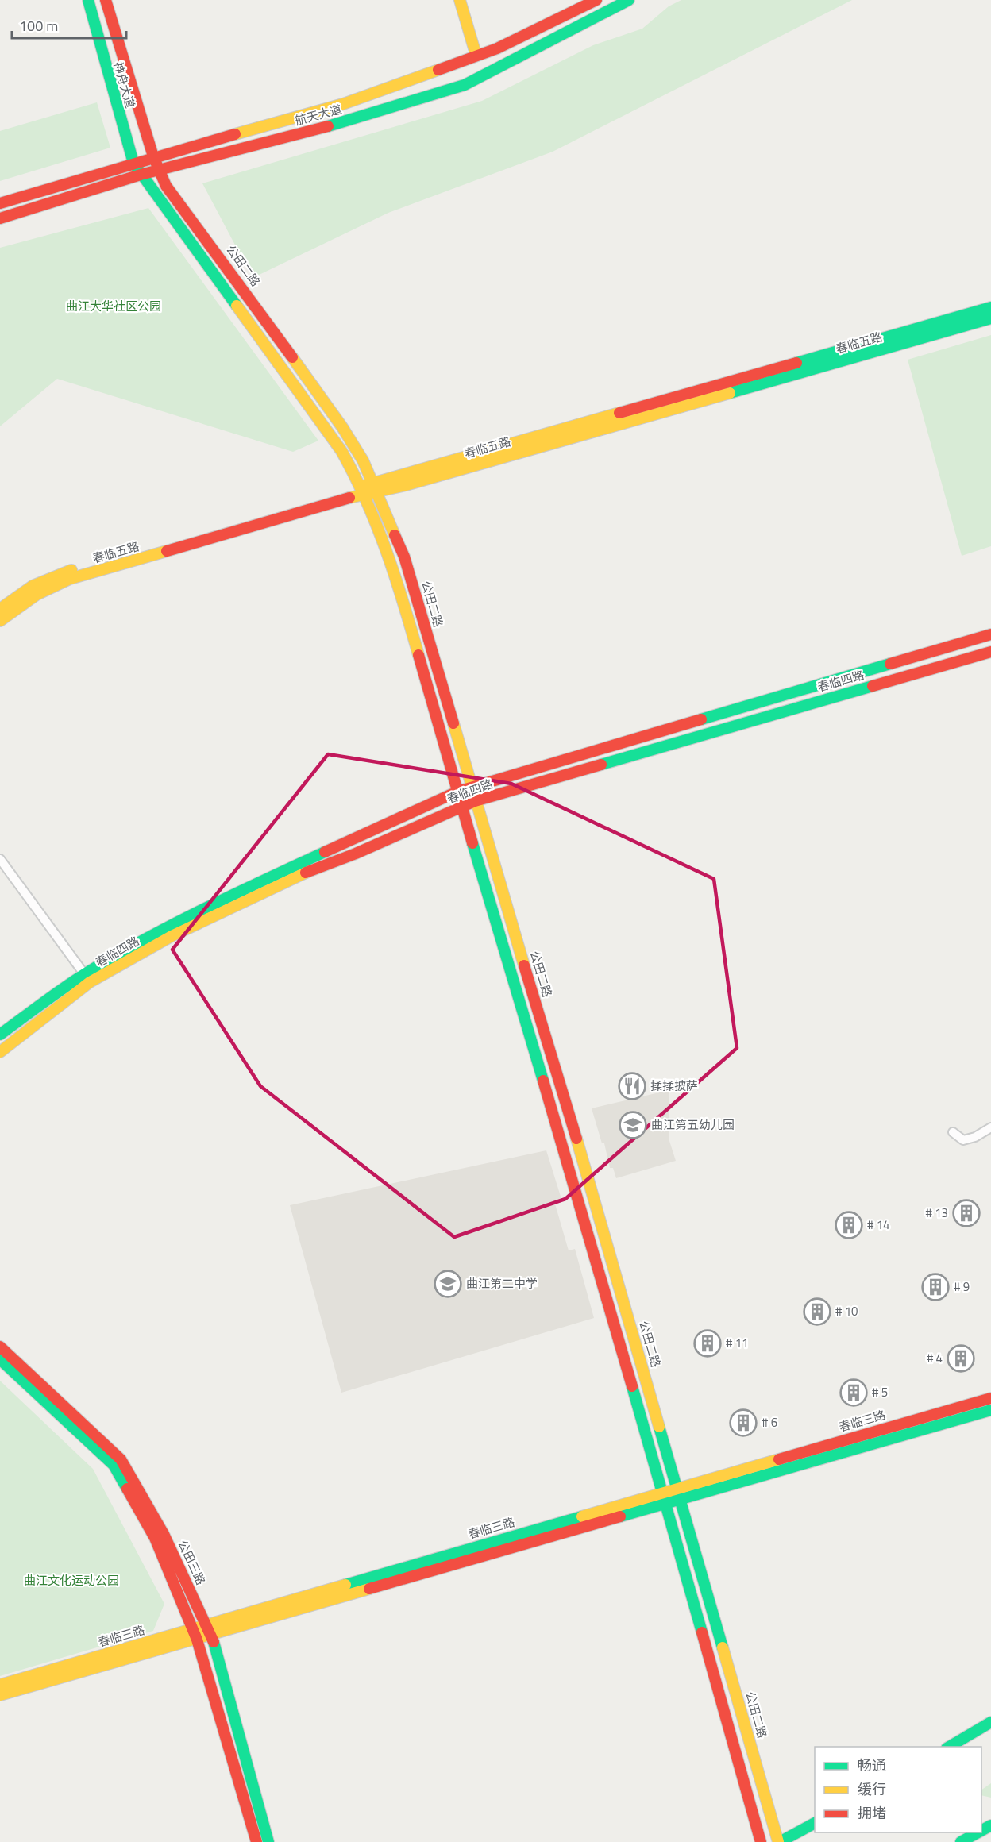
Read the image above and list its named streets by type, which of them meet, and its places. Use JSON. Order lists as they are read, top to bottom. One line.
{"streets":{"main road":["神舟大道","航天大道","公田二路","春临五路","春临四路","春临三路","公田三路"]},"crossings":[["神舟大道","航天大道"],["神舟大道","公田二路"],["航天大道","公田二路"],["公田二路","春临五路"],["公田二路","春临四路"],["公田二路","春临三路"],["春临三路","公田三路"]],"parks":["曲江大华社区公园","曲江文化运动公园"],"places":{"restaurant":["揉揉披萨"],"school or university":["曲江第五幼儿园","曲江第二中学"],"building":["# 13","# 14","# 9","# 10","# 11","# 4","# 5","# 6"]},"legend":["畅通","缓行","拥堵"],"scale_bar":"100 m"}
